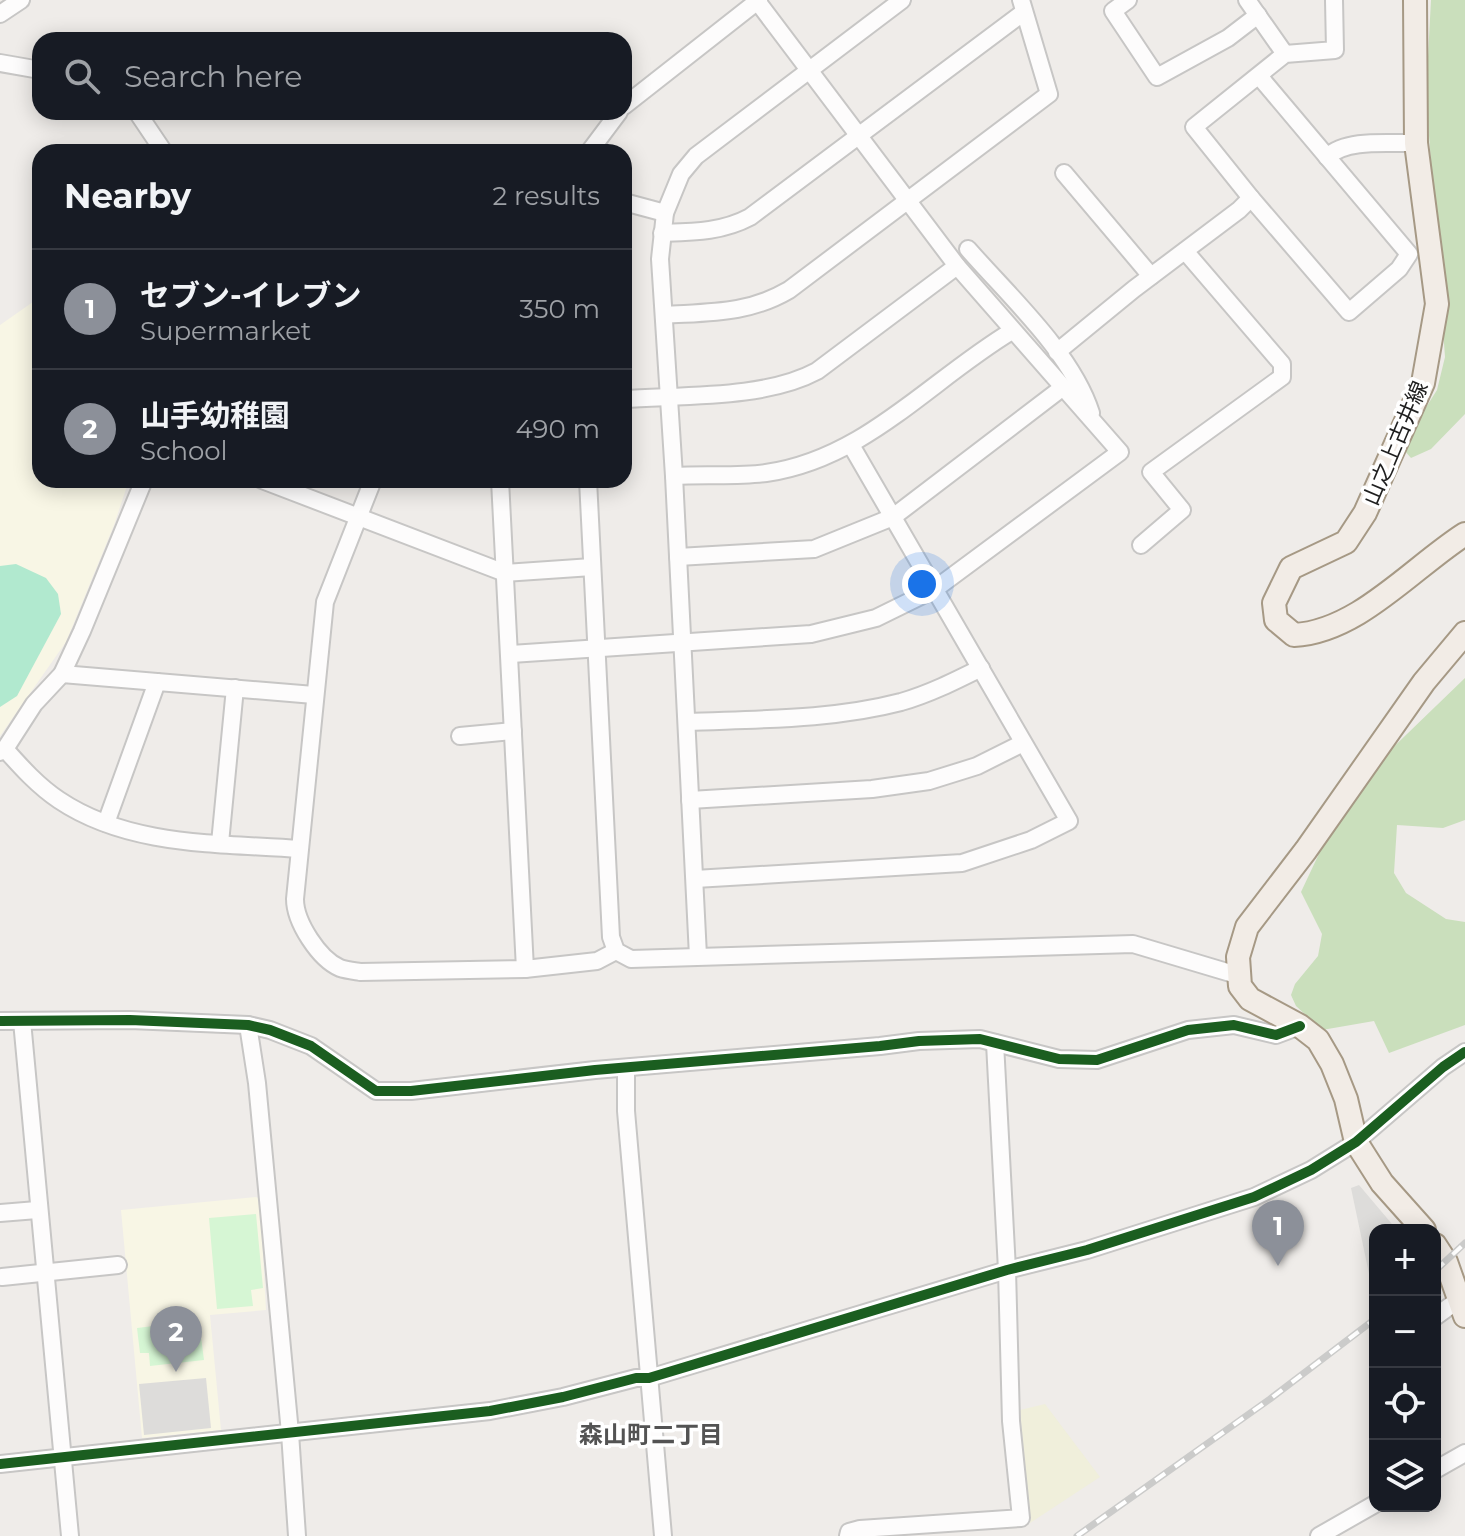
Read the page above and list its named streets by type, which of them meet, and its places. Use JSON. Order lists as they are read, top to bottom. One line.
{"streets":{"main road":["山之上古井線"]},"districts":["森山町二丁目"],"page":{"search":"Search here","heading":["Nearby","2 results"],"list":[{"mark":"1","name":"セブン-イレブン","note":"Supermarket","value":"350 m"},{"mark":"2","name":"山手幼稚園","note":"School","value":"490 m"}],"pins":["1","2"],"map_buttons":["+","−"]}}
